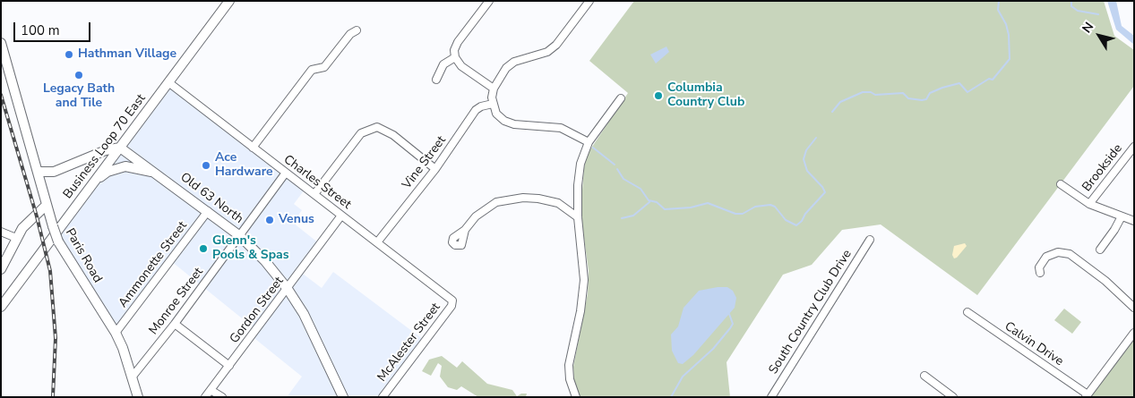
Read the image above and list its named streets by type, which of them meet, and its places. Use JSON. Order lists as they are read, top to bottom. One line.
{"streets":{"main road":["Business Loop 70 East","Old 63 North","Paris Road"],"street":["Vine Street","Brookside","Charles Street","Ammonette Street","Monroe Street","Gordon Street","South Country Club Drive","McAlester Street","Calvin Drive"]},"crossings":[["Business Loop 70 East","Charles Street"],["Business Loop 70 East","Old 63 North"],["Vine Street","Charles Street"],["Charles Street","Monroe Street"],["Charles Street","Gordon Street"],["Charles Street","McAlester Street"],["Old 63 North","Ammonette Street"],["Old 63 North","Monroe Street"],["Old 63 North","Gordon Street"],["Paris Road","Ammonette Street"],["Paris Road","Monroe Street"]],"places":["Hathman Village","Legacy Bath and Tile","Columbia Country Club","Ace Hardware","Venus","Glenn's Pools & Spas"],"scale_bar":"100 m","north":"top left"}
